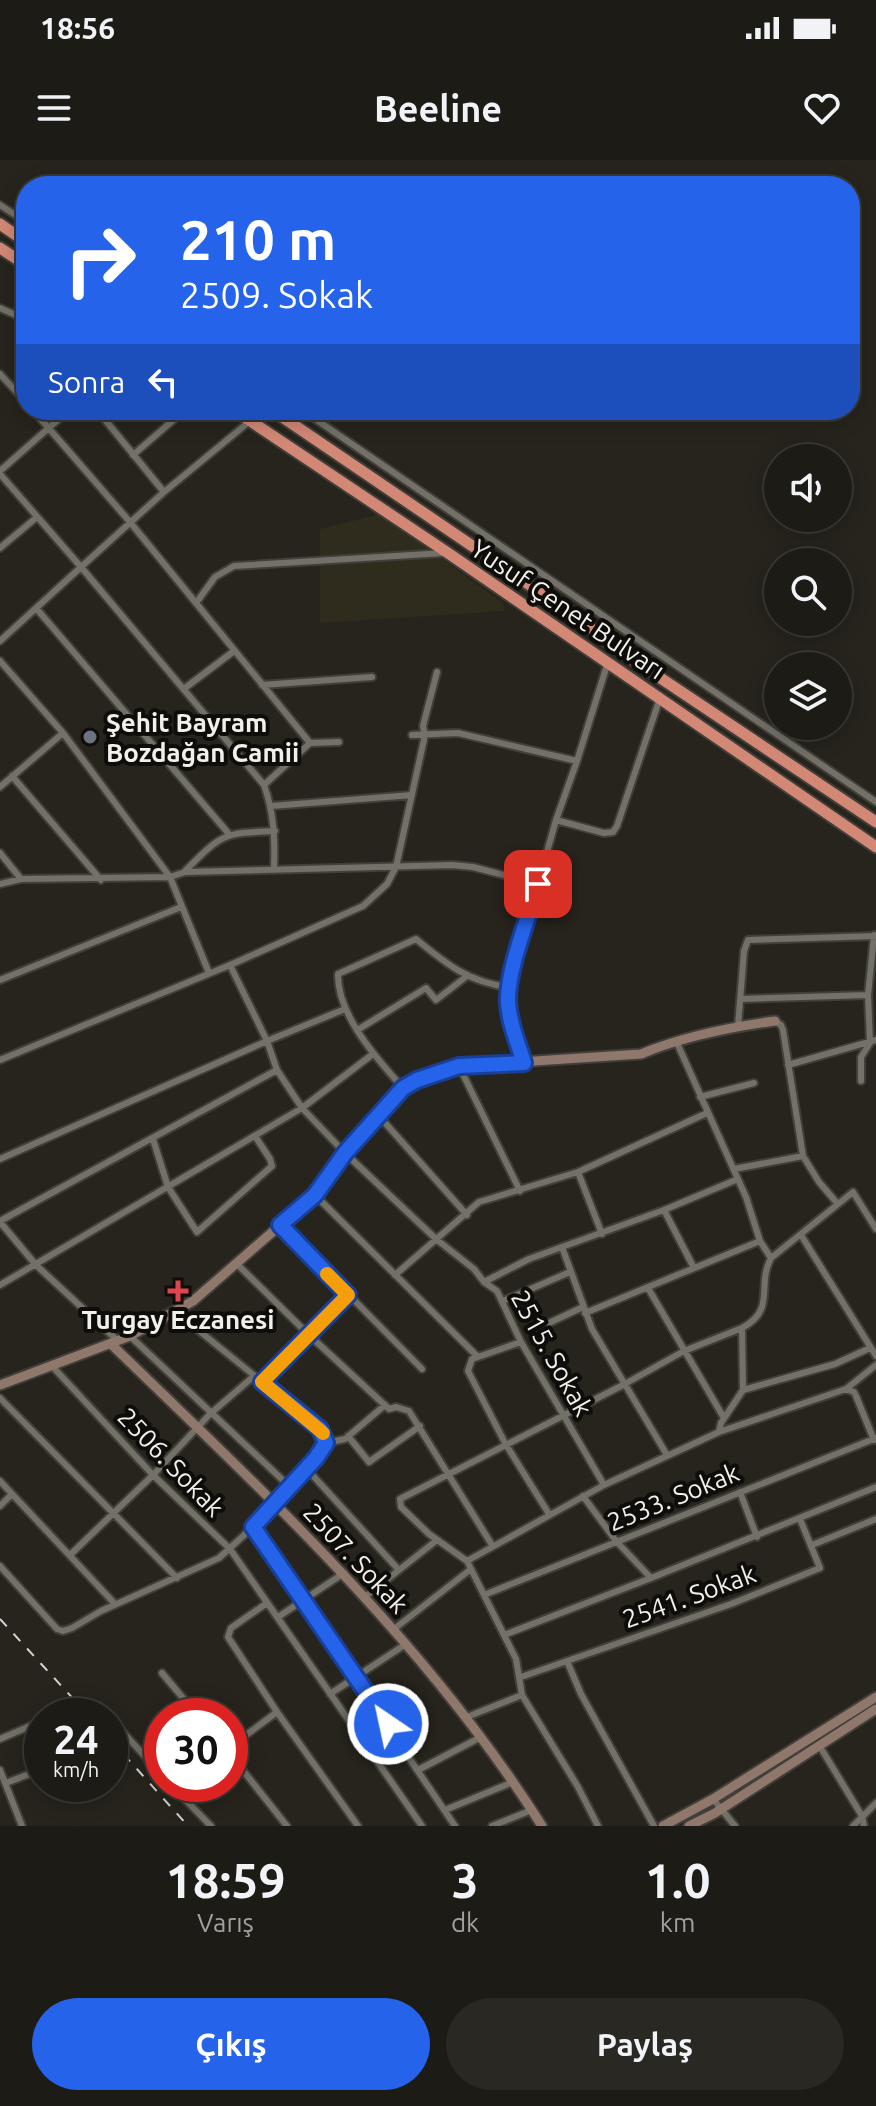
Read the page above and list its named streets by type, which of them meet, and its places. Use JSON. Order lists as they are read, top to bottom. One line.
{"streets":{"highway":["Yusuf Çenet Bulvarı"],"street":["2515. Sokak","2506. Sokak","2533. Sokak","2507. Sokak","2541. Sokak"]},"places":{"other":["Şehit Bayram Bozdağan Camii"],"health":["Turgay Eczanesi"]},"page":{"status":"18:56","header":"Beeline","turn":["210 m","2509. Sokak"],"then":"Sonra","speed":"24 km/h","limit":"30","eta":["18:59","Varış","3","dk","1.0","km"],"buttons":["Çıkış","Paylaş"]}}
